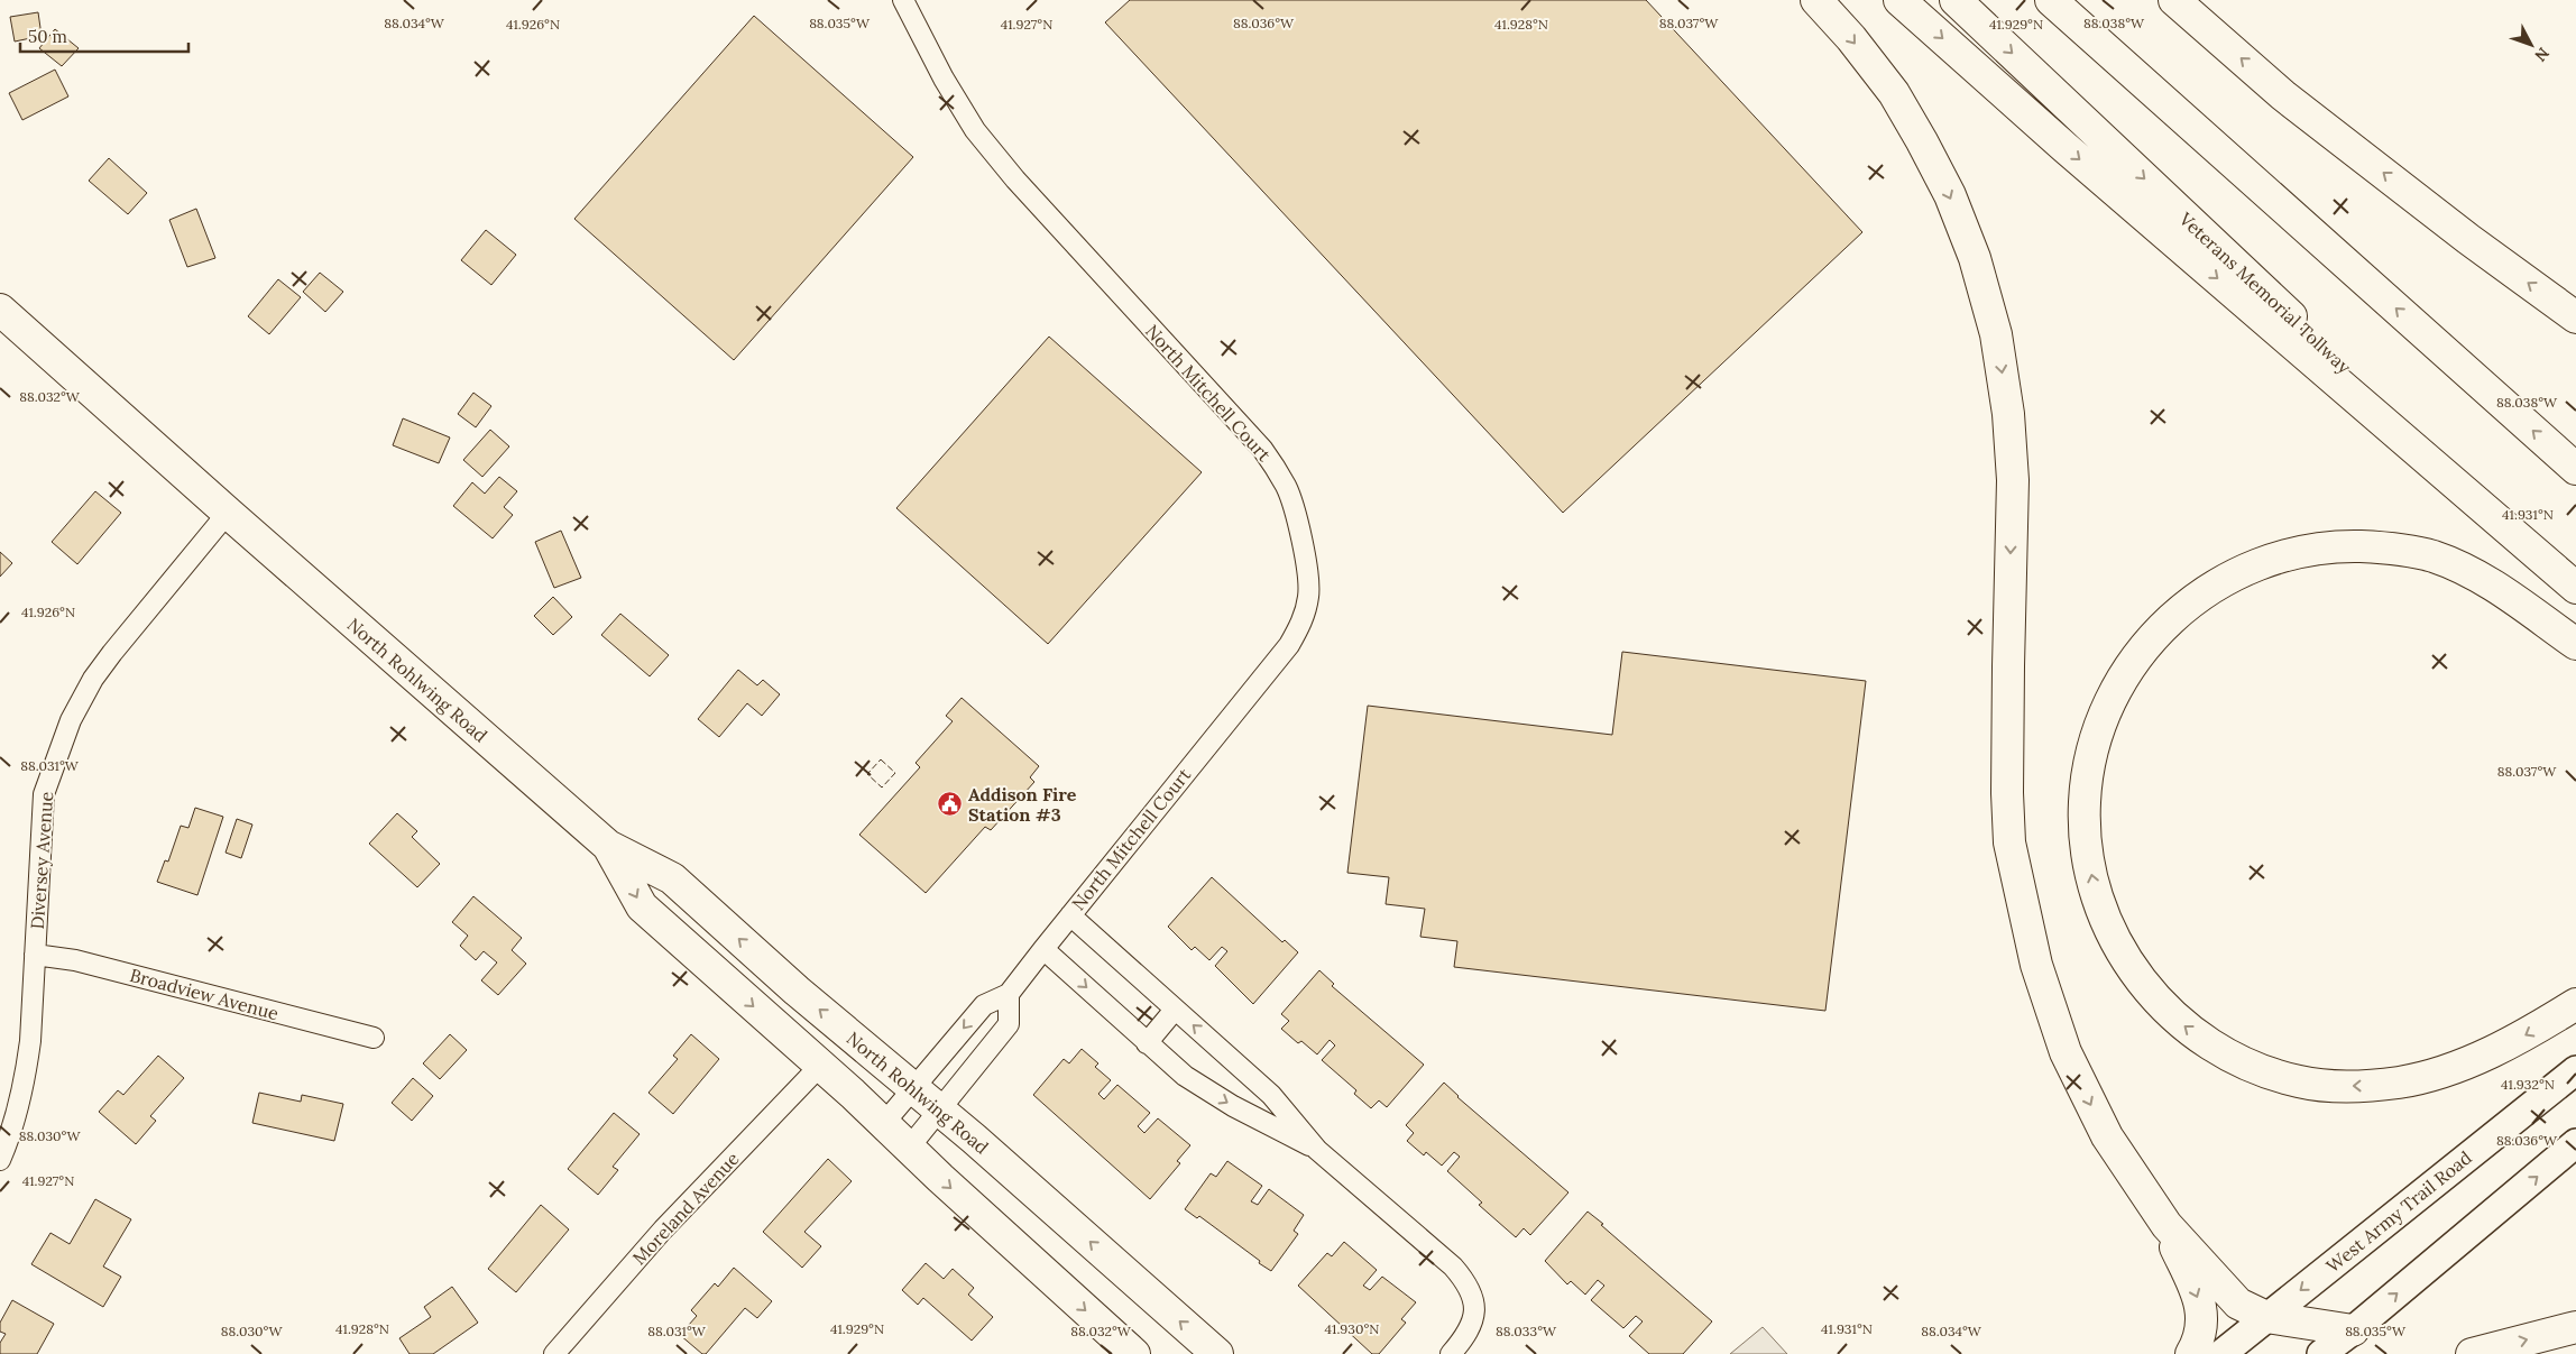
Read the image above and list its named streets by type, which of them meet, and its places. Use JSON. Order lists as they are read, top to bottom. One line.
{"streets":{"main road":["Veterans Memorial Tollway","North Rohlwing Road","West Army Trail Road"],"street":["North Mitchell Court","Diversey Avenue","Broadview Avenue","Moreland Avenue"]},"crossings":[["North Mitchell Court","North Rohlwing Road"],["North Rohlwing Road","Diversey Avenue"],["North Rohlwing Road","Moreland Avenue"],["Diversey Avenue","Broadview Avenue"]],"places":{"public building":["Addison Fire Station #3"]},"scale_bar":"50 m","north":"bottom right","coordinates":["88.034°W","88.035°W","88.036°W","88.037°W","88.038°W","41.926°N","41.927°N","41.928°N","41.929°N","88.032°W","41.931°N","88.031°W","41.932°N","88.030°W","41.930°N","88.033°W"]}
